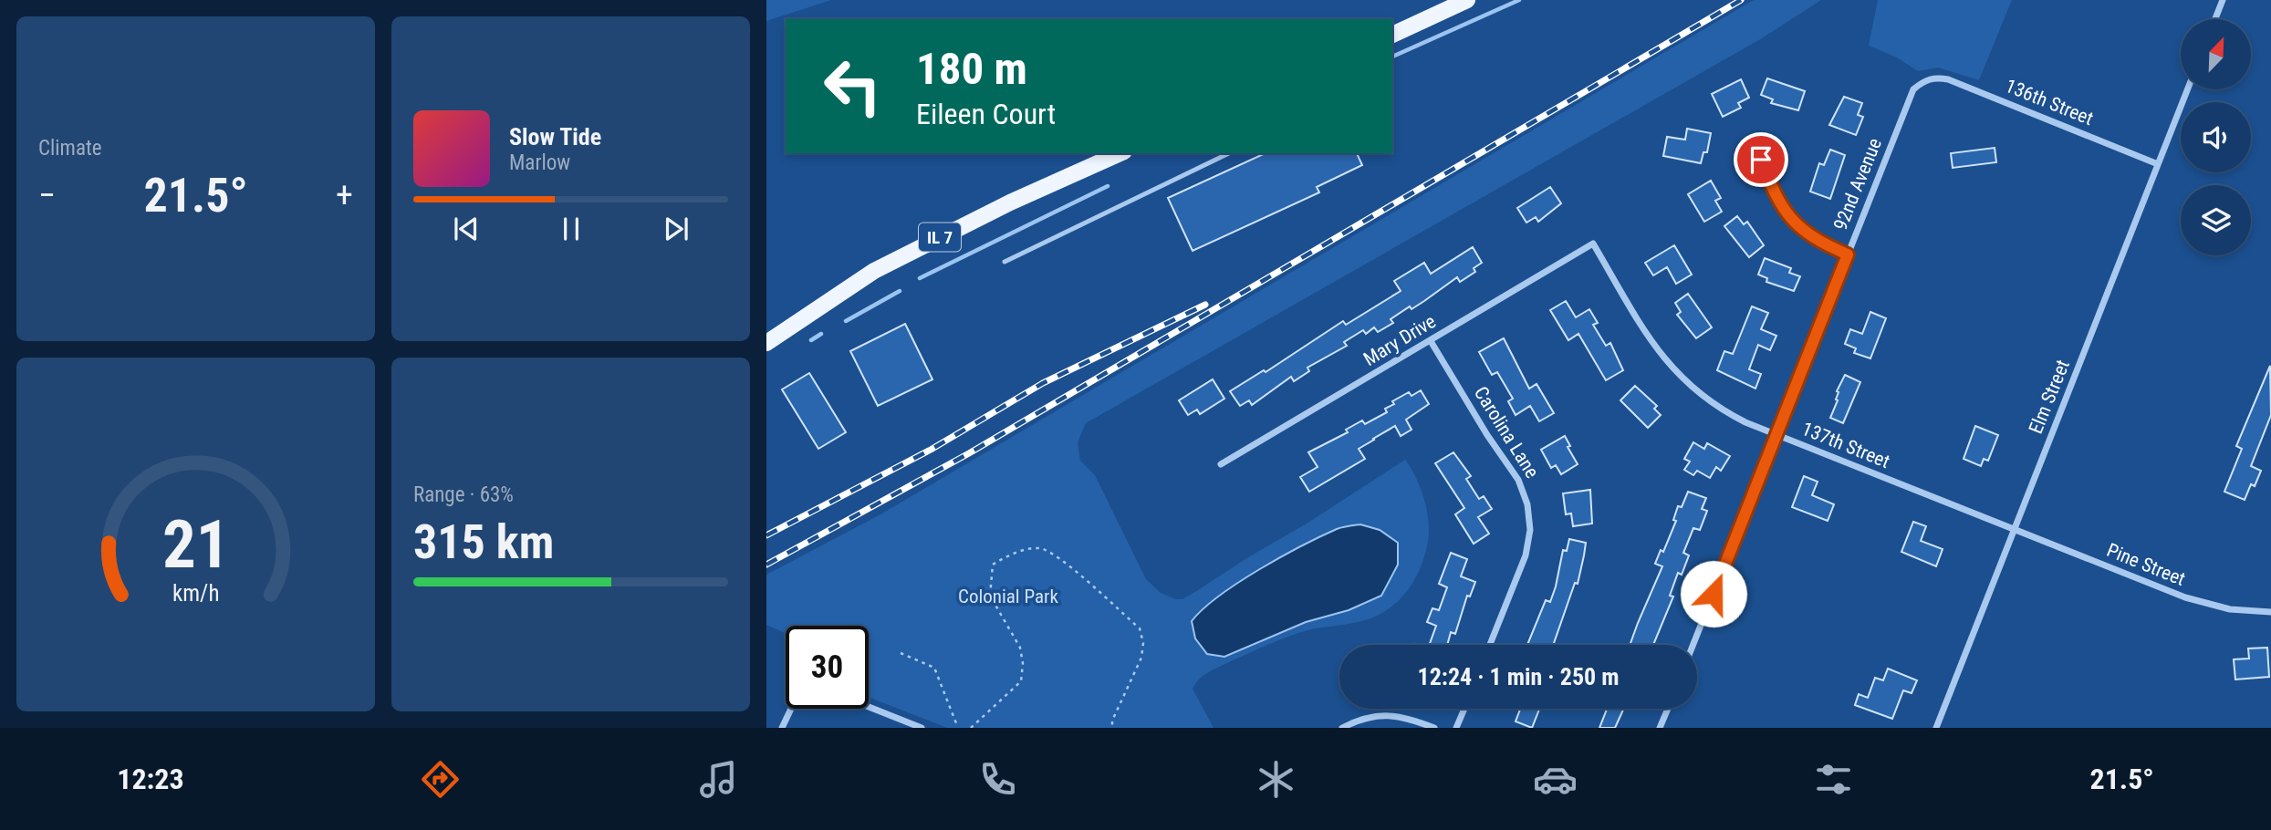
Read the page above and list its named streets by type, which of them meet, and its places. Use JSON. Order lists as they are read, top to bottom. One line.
{"streets":{"main road":["IL 7"],"street":["136th Street","92nd Avenue","Mary Drive","Elm Street","Carolina Lane","137th Street","Pine Street"]},"crossings":[["136th Street","92nd Avenue"],["136th Street","Elm Street"],["92nd Avenue","137th Street"],["Mary Drive","Carolina Lane"],["Mary Drive","137th Street"],["Elm Street","137th Street"],["Elm Street","Pine Street"],["137th Street","Pine Street"]],"parks":["Colonial Park"],"north":"top right","page":{"tile":["Climate",["Range · 63%","315 km"]],"turn":["180 m","Eileen Court"],"song":["Slow Tide","Marlow"],"heat":["−","21.5°","+"],"limit":"30","trip":"12:24 · 1 min · 250 m","tabs":["12:23","21.5°"],"gauge":["21","km/h"]}}
